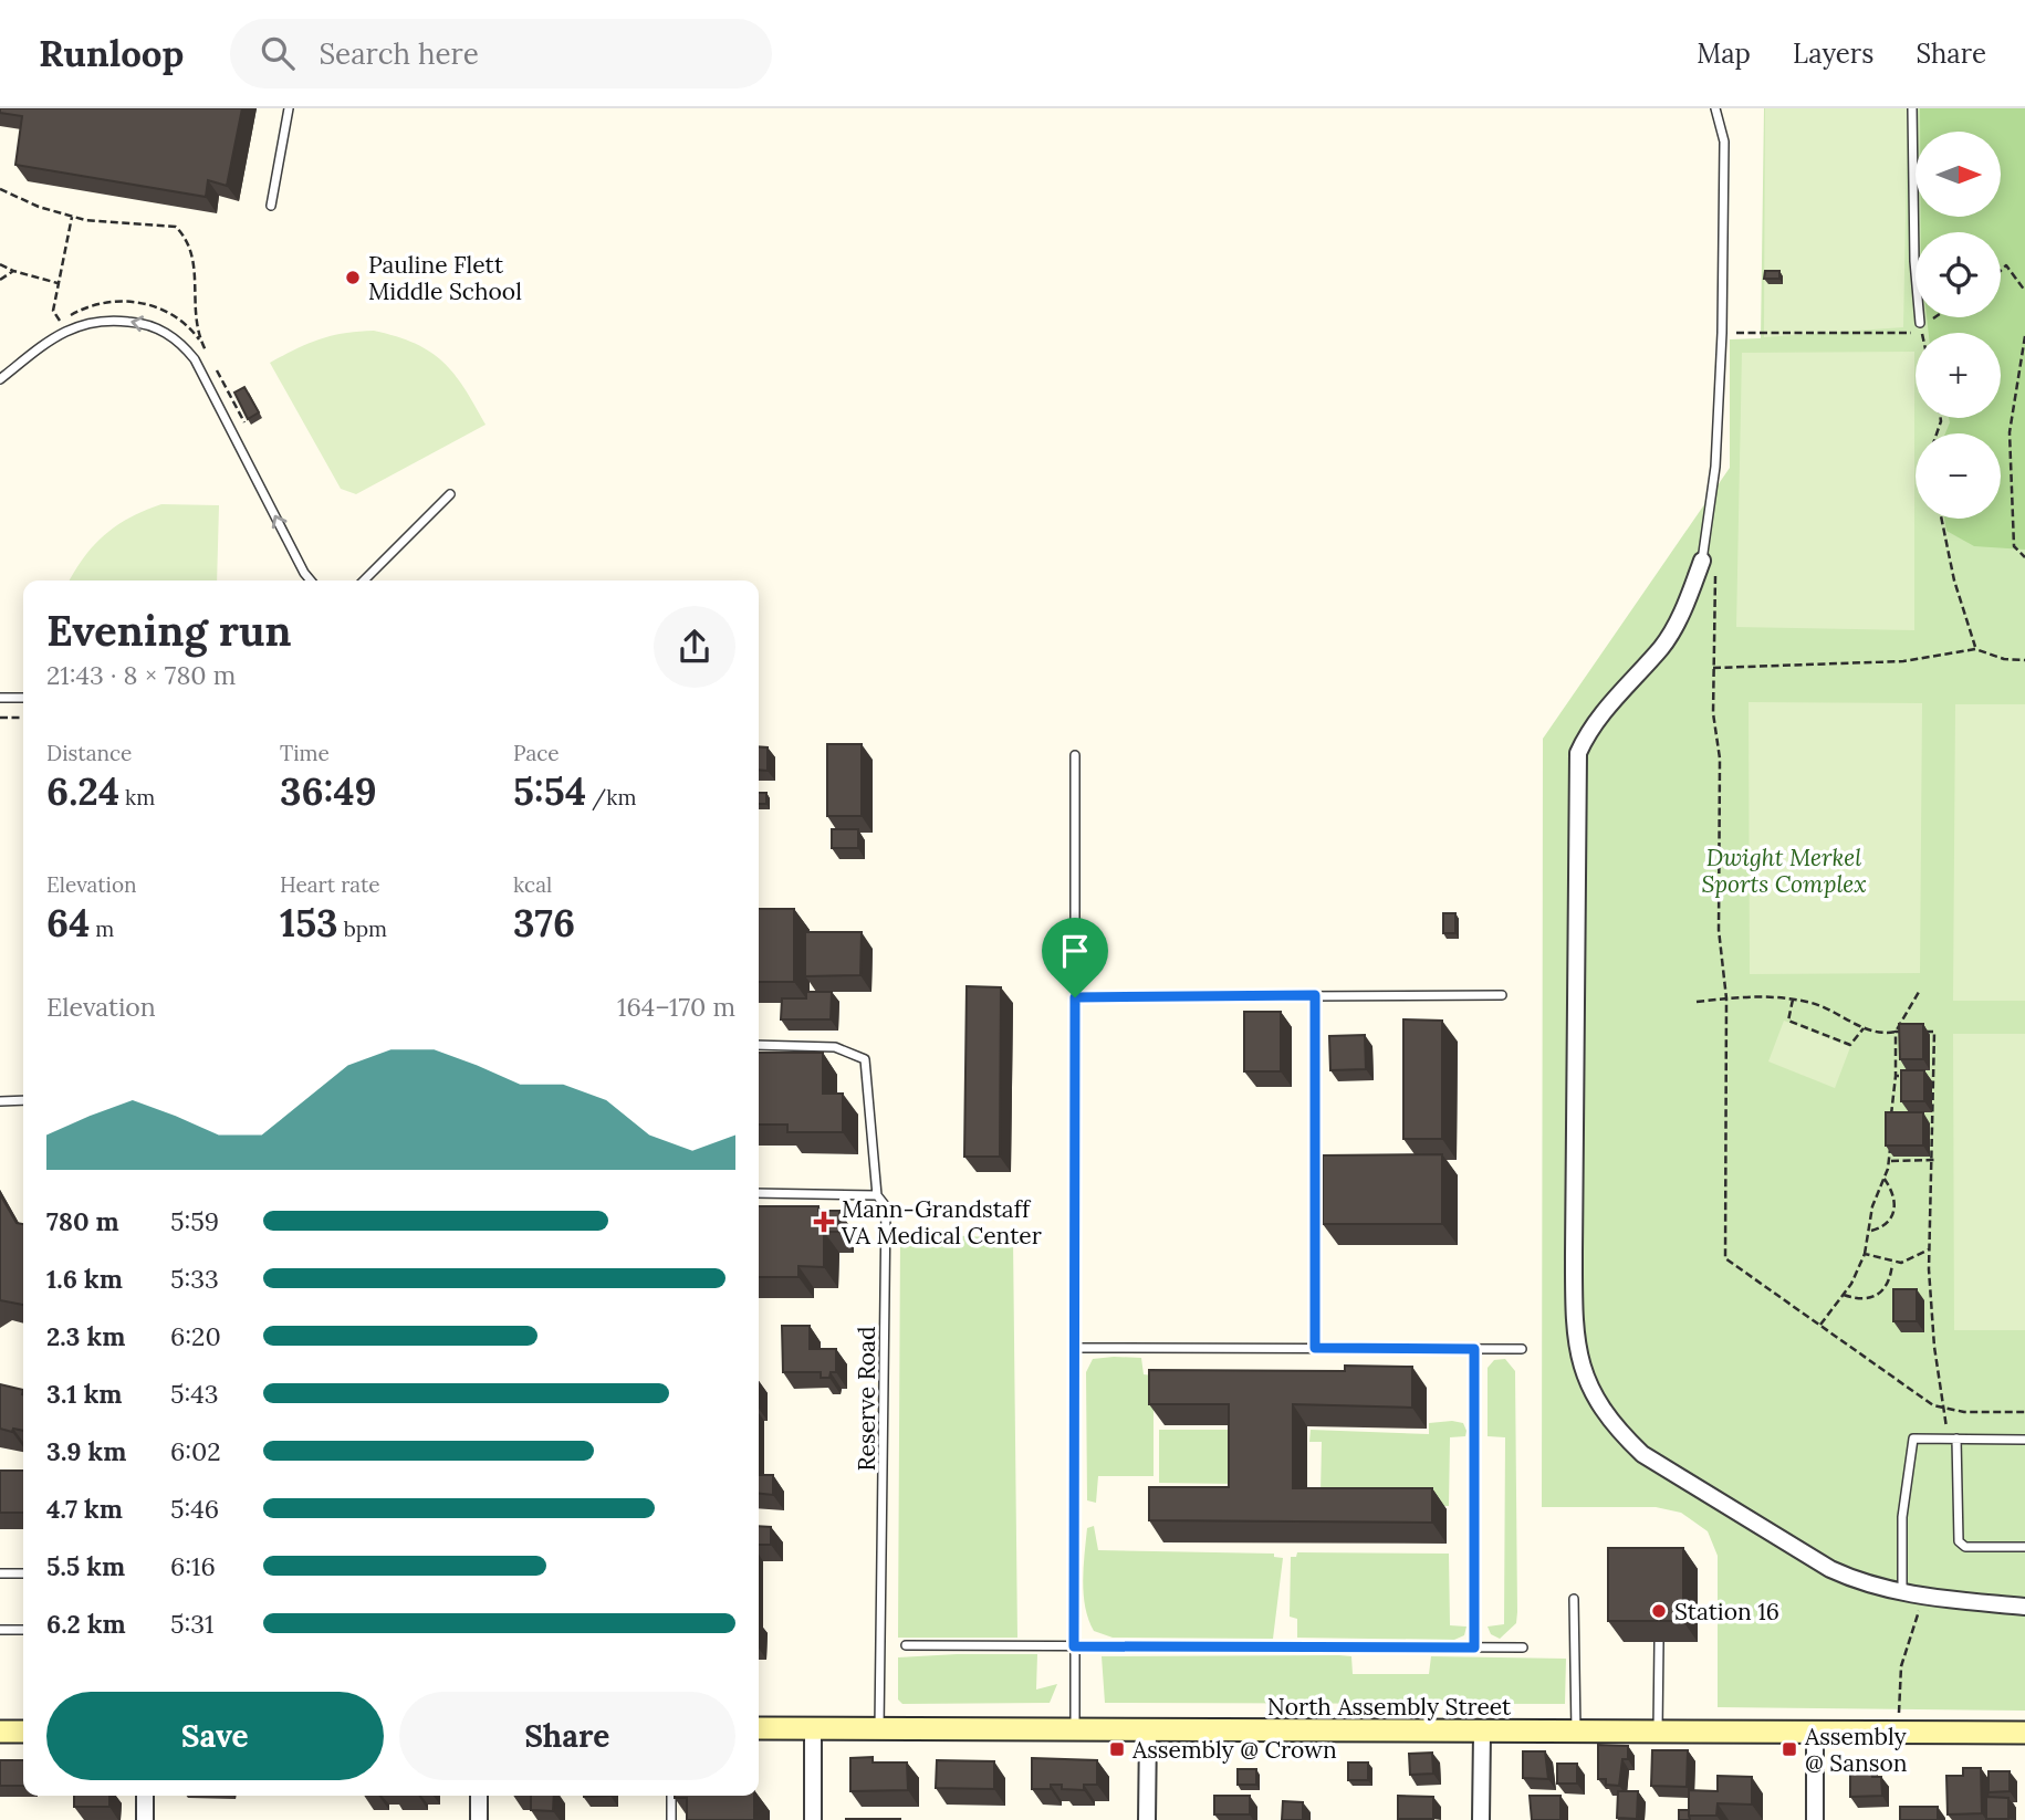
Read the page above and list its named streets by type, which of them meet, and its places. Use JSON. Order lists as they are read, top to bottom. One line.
{"streets":{"main road":["North Assembly Street"],"lane":["Reserve Road"]},"crossings":[["Reserve Road","North Assembly Street"]],"parks":["Dwight Merkel Sports Complex"],"places":{"other":["Pauline Flett Middle School","Station 16"],"health":["Mann-Grandstaff VA Medical Center"],"transit":["Assembly @ Crown","Assembly @ Sanson"]},"north":"right","page":{"header":"Runloop","search":"Search here","nav":["Map","Layers","Share"],"map_buttons":["+","−"],"heading":["Evening run","21:43 · 8 × 780 m"],"stats":[["Distance","6.24 km"],["Time","36:49"],["Pace","5:54 /km"],["Elevation","64 m"],["Heart rate","153 bpm"],["kcal","376"]],"chart":["Elevation","164–170 m"],"list":[{"name":"780 m","note":"5:59"},{"name":"1.6 km","note":"5:33"},{"name":"2.3 km","note":"6:20"},{"name":"3.1 km","note":"5:43"},{"name":"3.9 km","note":"6:02"},{"name":"4.7 km","note":"5:46"},{"name":"5.5 km","note":"6:16"},{"name":"6.2 km","note":"5:31"}],"buttons":["Save","Share"]}}
